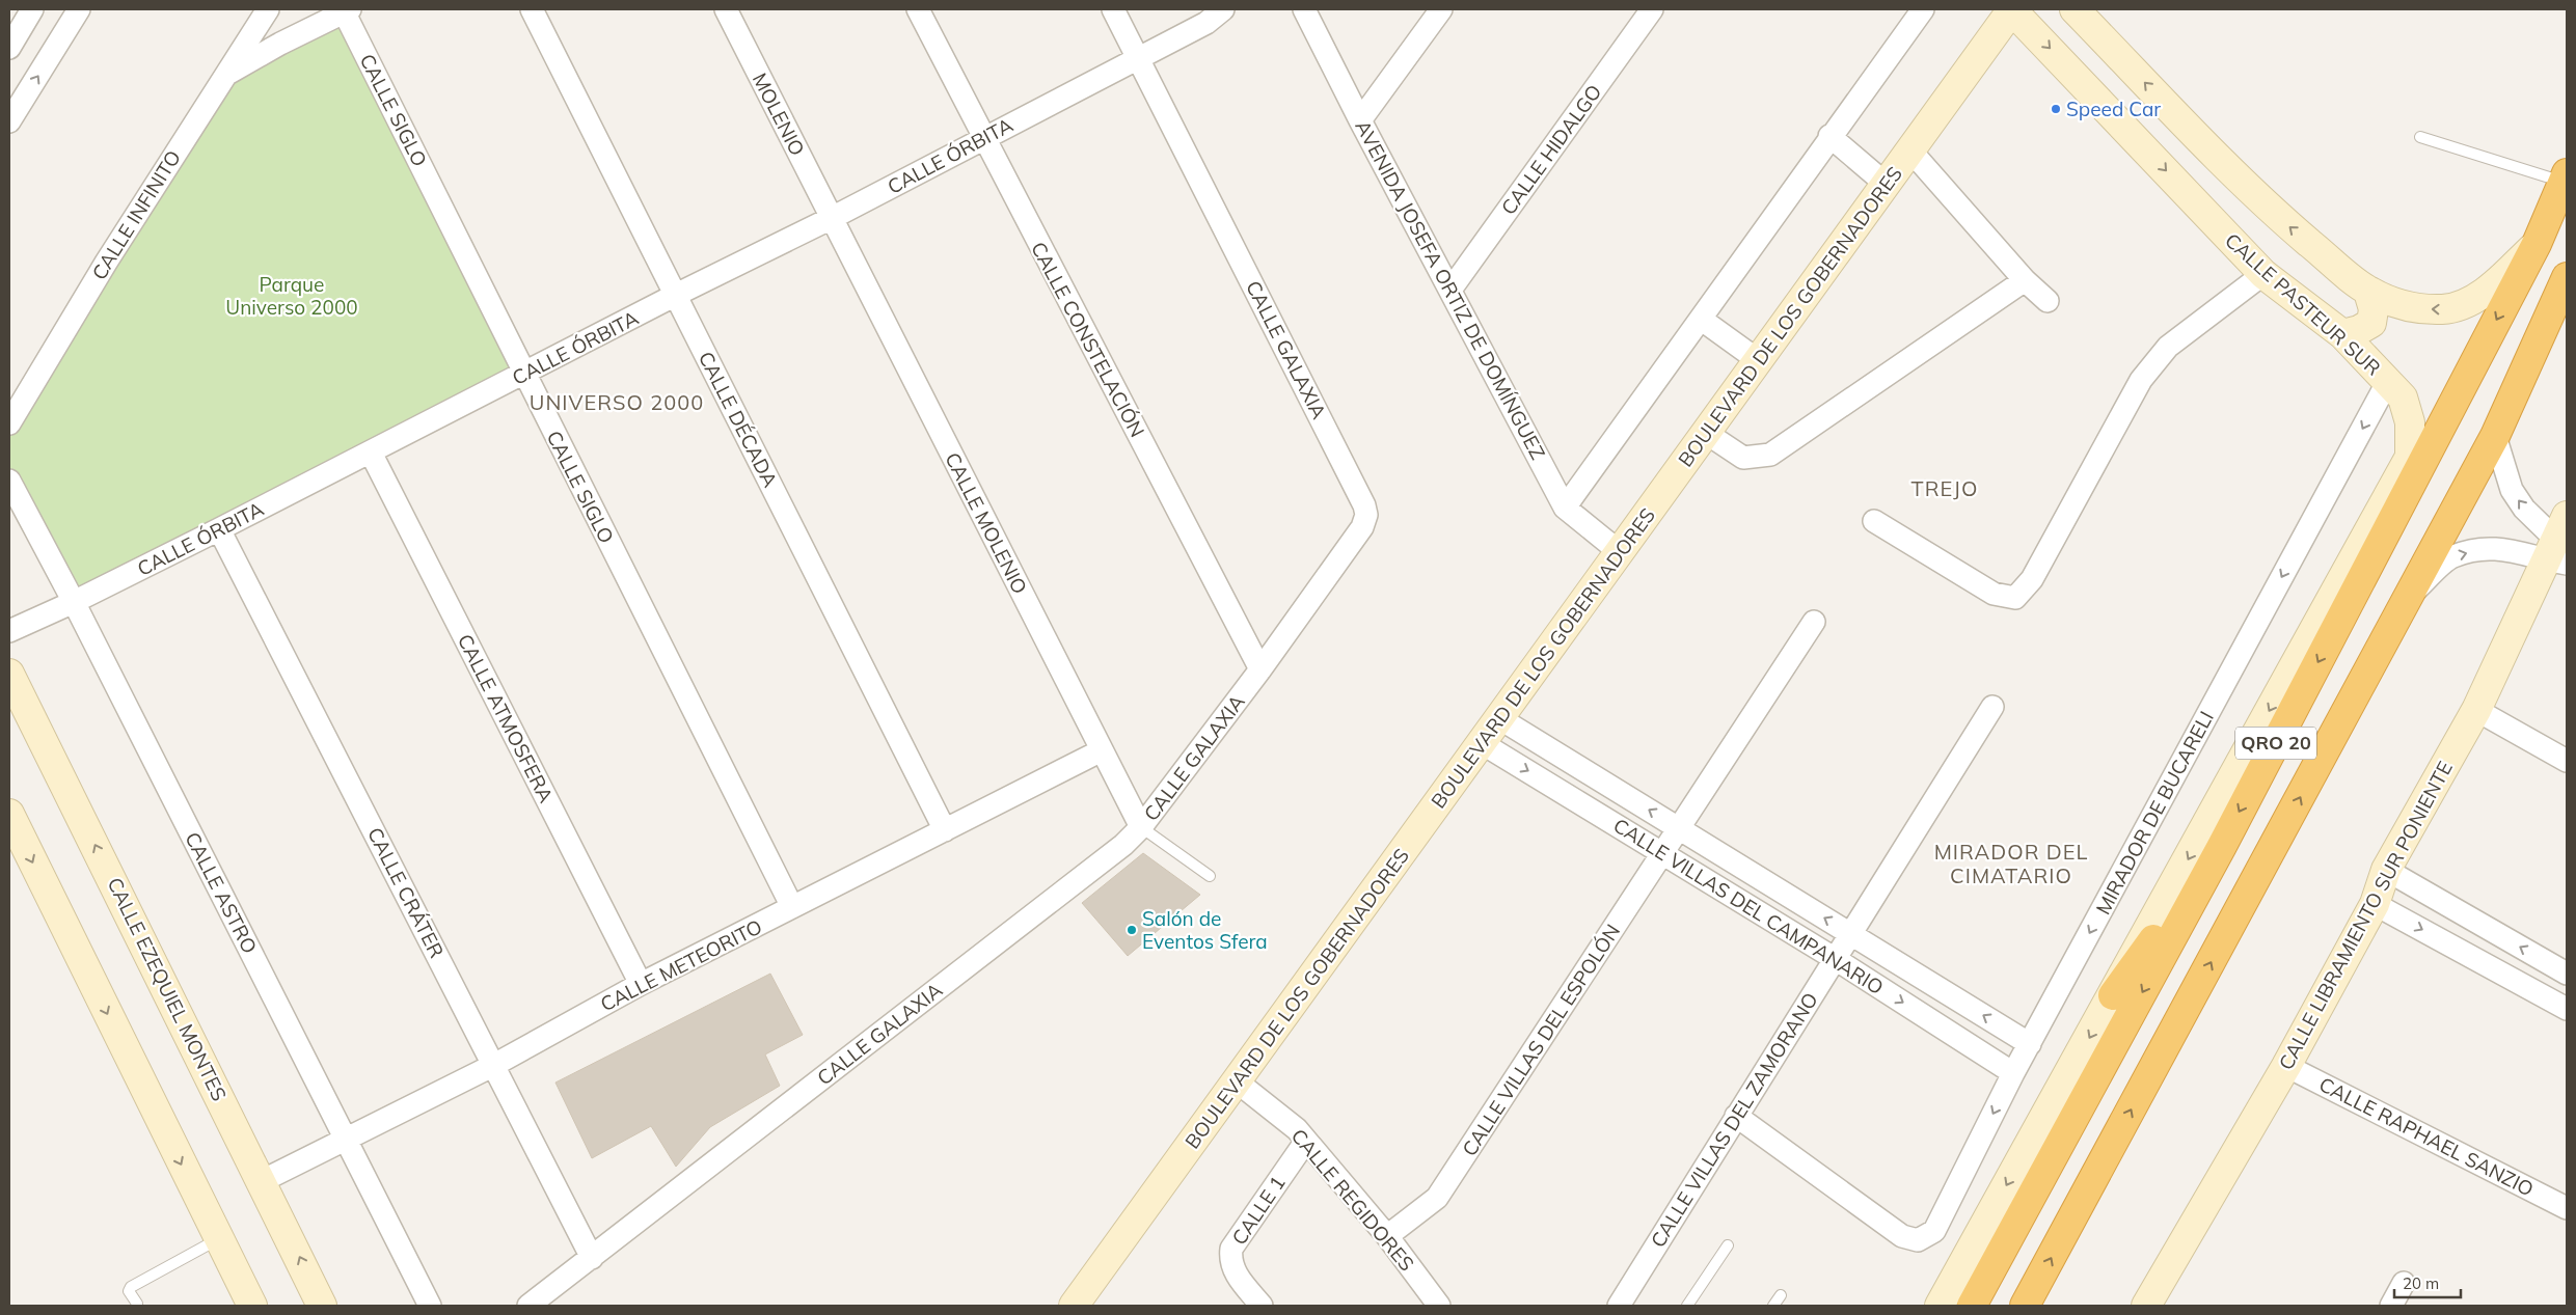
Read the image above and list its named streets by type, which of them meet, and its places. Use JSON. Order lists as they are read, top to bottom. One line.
{"streets":{"highway":["QRO 20"],"street":["CALLE SIGLO","MOLENIO","CALLE HIDALGO","CALLE ÓRBITA","CALLE INFINITO","AVENIDA JOSEFA ORTIZ DE DOMÍNGUEZ","CALLE PASTEUR SUR","BOULEVARD DE LOS GOBERNADORES","CALLE CONSTELACIÓN","CALLE GALAXIA","CALLE DÉCADA","CALLE MOLENIO","CALLE ATMOSFERA","MIRADOR DE BUCARELI","CALLE ASTRO","CALLE CRÁTER","CALLE VILLAS DEL CAMPANARIO","CALLE LIBRAMIENTO SUR PONIENTE","CALLE METEORITO","CALLE EZEQUIEL MONTES","CALLE VILLAS DEL ESPOLÓN","CALLE VILLAS DEL ZAMORANO","CALLE RAPHAEL SANZIO","CALLE REGIDORES","CALLE 1"]},"crossings":[["CALLE SIGLO","CALLE ÓRBITA"],["CALLE SIGLO","CALLE METEORITO"],["MOLENIO","CALLE ÓRBITA"],["MOLENIO","CALLE MOLENIO"],["CALLE HIDALGO","AVENIDA JOSEFA ORTIZ DE DOMÍNGUEZ"],["CALLE ÓRBITA","CALLE CONSTELACIÓN"],["CALLE ÓRBITA","CALLE GALAXIA"],["CALLE ÓRBITA","CALLE DÉCADA"],["CALLE ÓRBITA","CALLE MOLENIO"],["CALLE ÓRBITA","CALLE ATMOSFERA"],["CALLE ÓRBITA","CALLE ASTRO"],["CALLE ÓRBITA","CALLE CRÁTER"],["AVENIDA JOSEFA ORTIZ DE DOMÍNGUEZ","BOULEVARD DE LOS GOBERNADORES"],["CALLE PASTEUR SUR","BOULEVARD DE LOS GOBERNADORES"],["CALLE PASTEUR SUR","MIRADOR DE BUCARELI"],["BOULEVARD DE LOS GOBERNADORES","CALLE VILLAS DEL CAMPANARIO"],["BOULEVARD DE LOS GOBERNADORES","CALLE REGIDORES"],["CALLE CONSTELACIÓN","CALLE GALAXIA"],["CALLE GALAXIA","CALLE MOLENIO"],["CALLE GALAXIA","CALLE CRÁTER"],["CALLE DÉCADA","CALLE METEORITO"],["CALLE MOLENIO","CALLE METEORITO"],["CALLE ATMOSFERA","CALLE METEORITO"],["MIRADOR DE BUCARELI","CALLE VILLAS DEL CAMPANARIO"],["MIRADOR DE BUCARELI","CALLE VILLAS DEL ZAMORANO"],["CALLE ASTRO","CALLE METEORITO"],["CALLE CRÁTER","CALLE METEORITO"],["CALLE VILLAS DEL CAMPANARIO","CALLE VILLAS DEL ESPOLÓN"],["CALLE VILLAS DEL CAMPANARIO","CALLE VILLAS DEL ZAMORANO"],["CALLE LIBRAMIENTO SUR PONIENTE","CALLE RAPHAEL SANZIO"],["CALLE METEORITO","CALLE EZEQUIEL MONTES"],["CALLE VILLAS DEL ESPOLÓN","CALLE REGIDORES"],["CALLE REGIDORES","CALLE 1"]],"one_way":["CALLE PASTEUR SUR","MIRADOR DE BUCARELI"],"districts":["UNIVERSO 2000","TREJO","MIRADOR DEL CIMATARIO"],"parks":["Parque Universo 2000"],"places":["Speed Car","Salón de Eventos Sfera"],"scale_bar":"20 m"}
